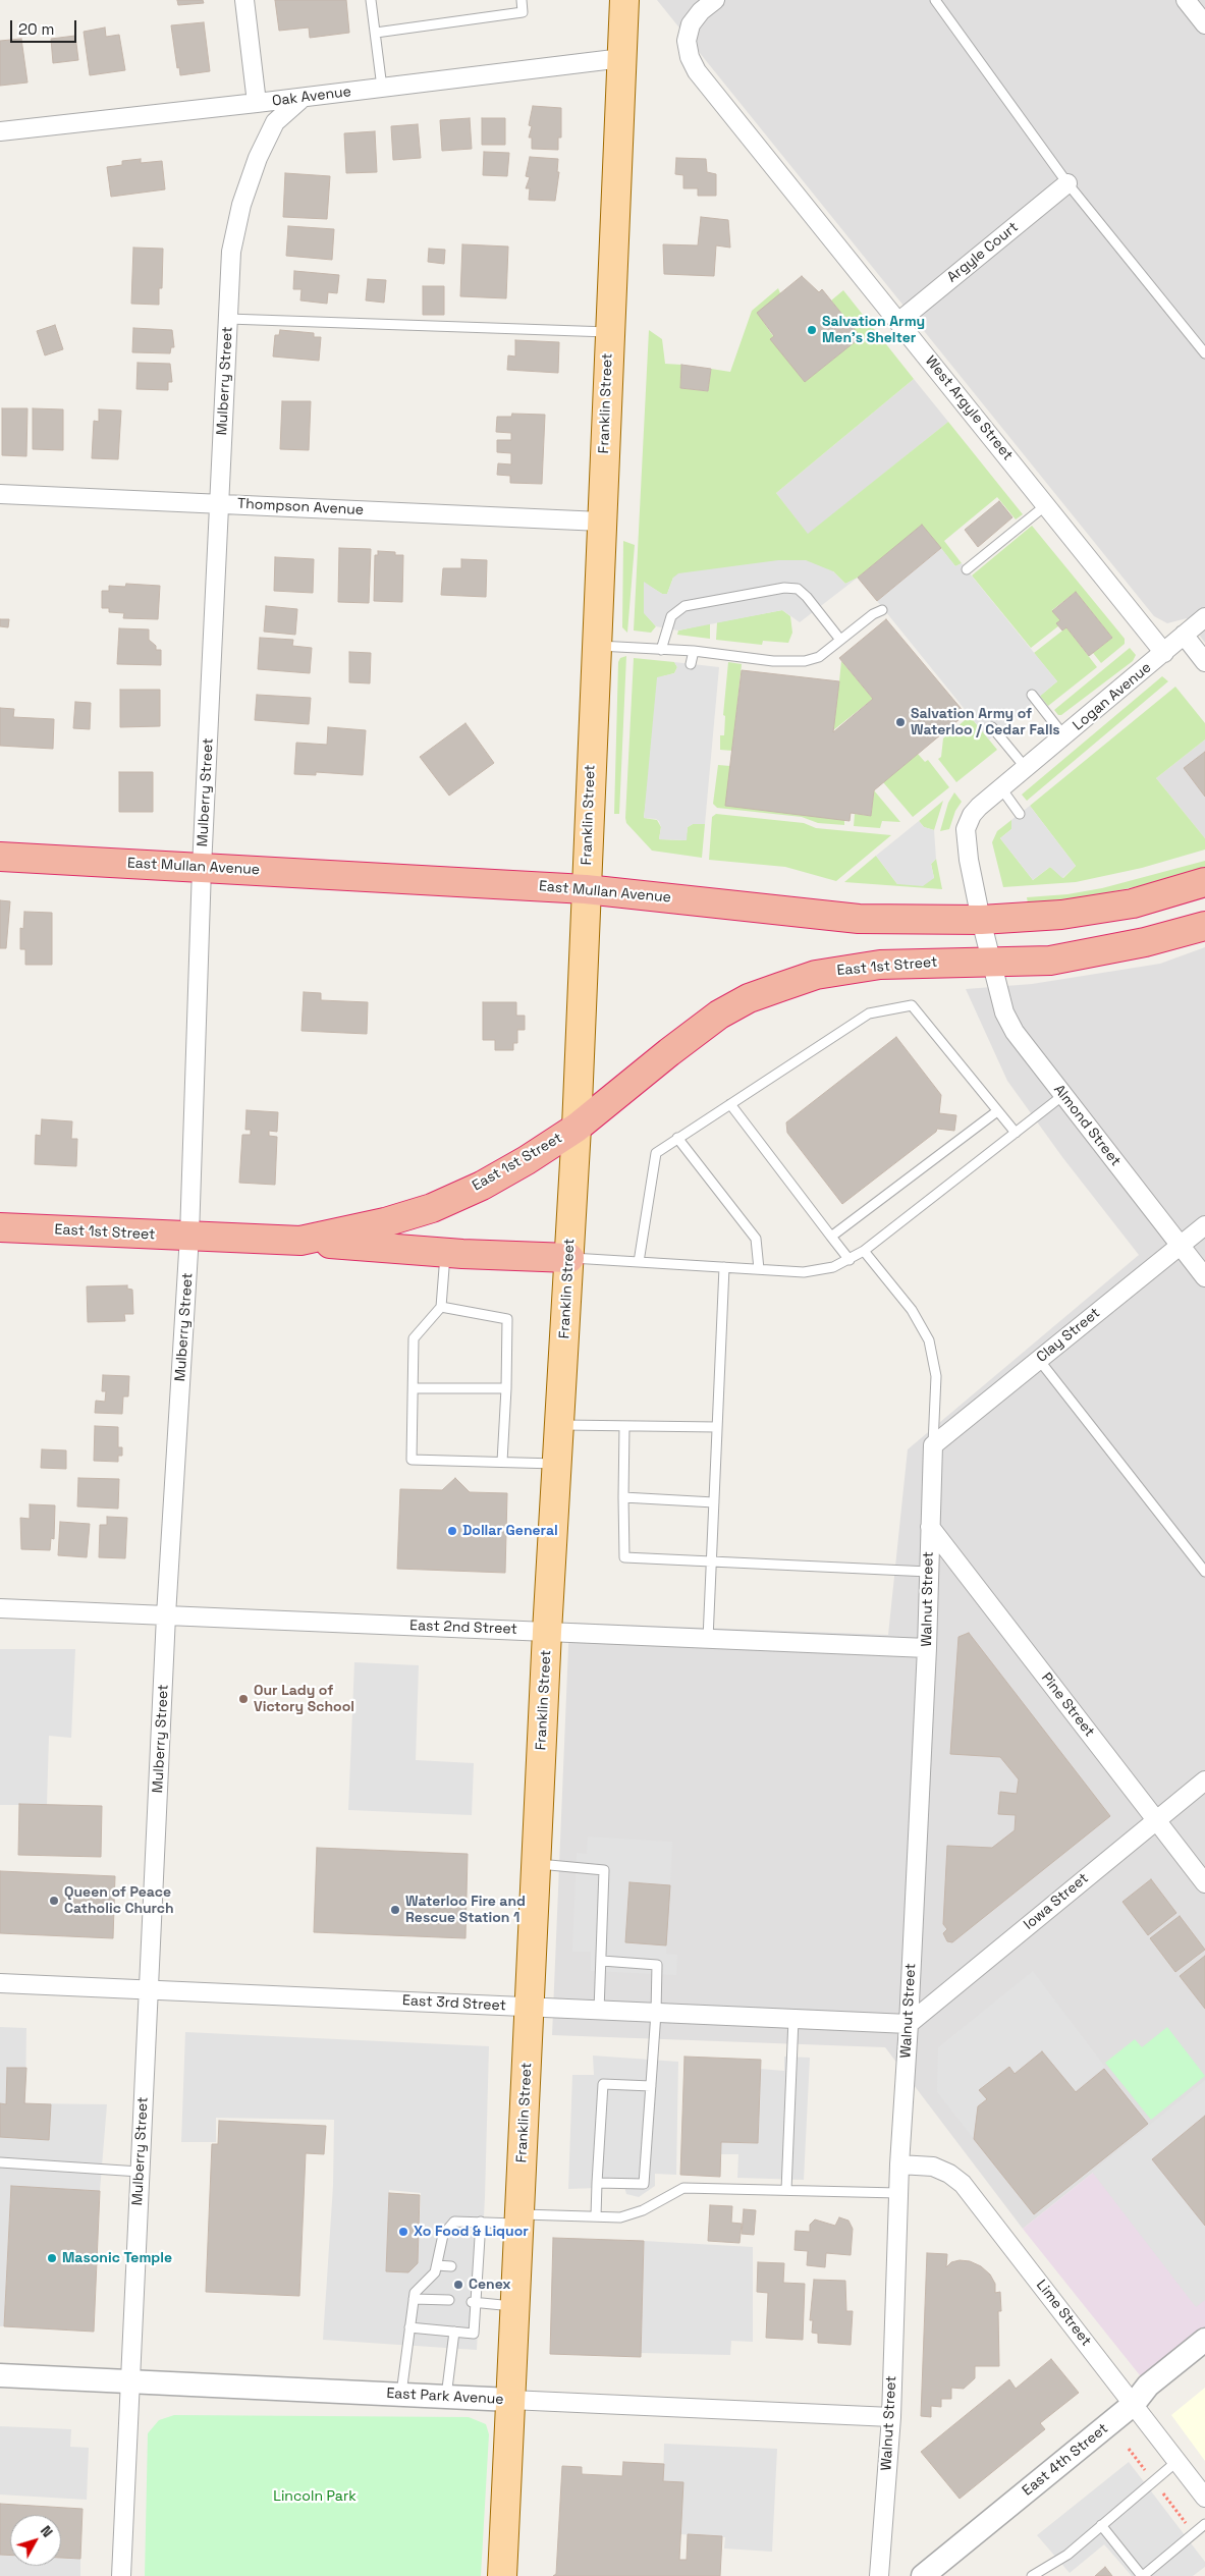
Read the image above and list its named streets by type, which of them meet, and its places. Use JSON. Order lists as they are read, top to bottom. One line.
{"streets":{"highway":["East Mullan Avenue","East 1st Street"],"main road":["Franklin Street"],"street":["Oak Avenue","Argyle Court","Mulberry Street","West Argyle Street","Thompson Avenue","Logan Avenue","Almond Street","Clay Street","Walnut Street","East 2nd Street","Pine Street","Iowa Street","East 3rd Street","Lime Street","East Park Avenue","East 4th Street"]},"crossings":[["Oak Avenue","Mulberry Street"],["Oak Avenue","Franklin Street"],["Argyle Court","West Argyle Street"],["Mulberry Street","Thompson Avenue"],["Mulberry Street","East Mullan Avenue"],["Mulberry Street","East 1st Street"],["Mulberry Street","East 2nd Street"],["Mulberry Street","East 3rd Street"],["Mulberry Street","East Park Avenue"],["Franklin Street","Thompson Avenue"],["Franklin Street","East Mullan Avenue"],["Franklin Street","East 1st Street"],["Franklin Street","East 2nd Street"],["Franklin Street","East 3rd Street"],["Franklin Street","East Park Avenue"],["West Argyle Street","Logan Avenue"],["Logan Avenue","East Mullan Avenue"],["Logan Avenue","East 1st Street"],["Logan Avenue","Almond Street"],["East 1st Street","Almond Street"],["Almond Street","Clay Street"],["Clay Street","Walnut Street"],["Walnut Street","East 2nd Street"],["Walnut Street","Pine Street"],["Walnut Street","Iowa Street"],["Walnut Street","East 3rd Street"],["Walnut Street","Lime Street"],["Walnut Street","East Park Avenue"],["Pine Street","Iowa Street"],["Iowa Street","East 3rd Street"],["Lime Street","East 4th Street"]],"parks":["Lincoln Park"],"places":["Salvation Army Men's Shelter","Salvation Army of Waterloo / Cedar Falls","Dollar General","Our Lady of Victory School","Queen of Peace Catholic Church","Waterloo Fire and Rescue Station 1","Xo Food & Liquor","Masonic Temple","Cenex"],"scale_bar":"20 m","north":"top right"}
